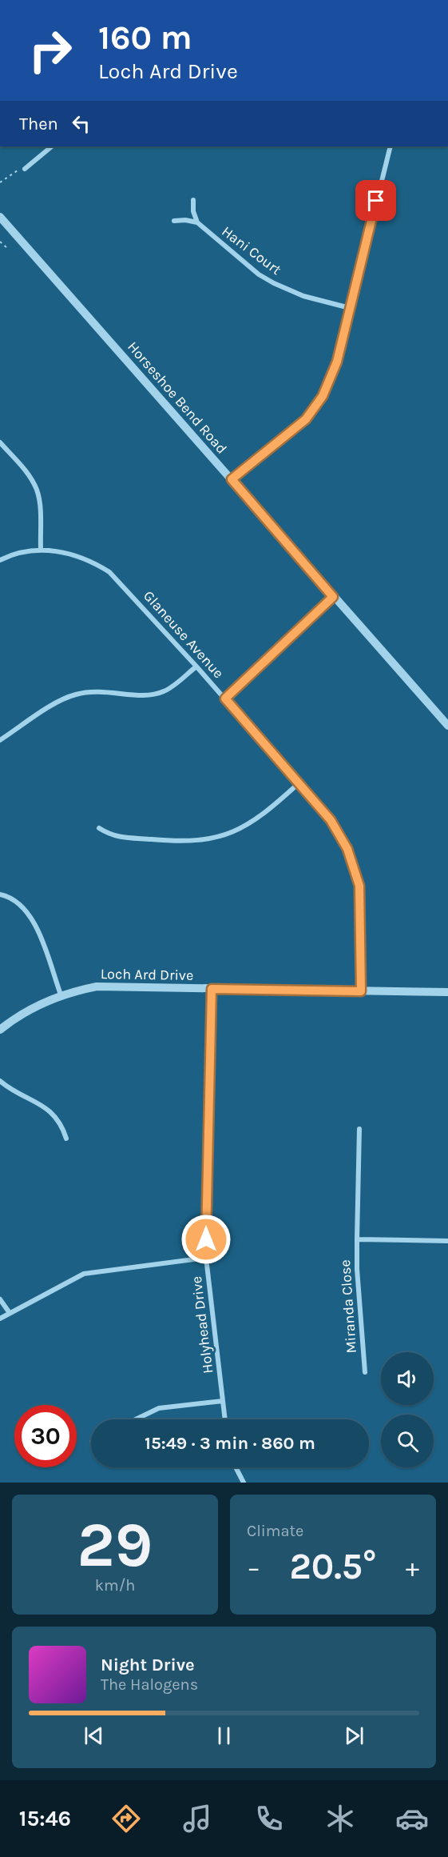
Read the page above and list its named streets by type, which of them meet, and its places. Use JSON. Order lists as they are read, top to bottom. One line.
{"streets":{"street":["Hani Court","Horseshoe Bend Road","Glaneuse Avenue","Loch Ard Drive","Miranda Close","Holyhead Drive"]},"crossings":[["Glaneuse Avenue","Loch Ard Drive"],["Loch Ard Drive","Holyhead Drive"]],"page":{"turn":["160 m","Loch Ard Drive"],"then":"Then","limit":"30","trip":"15:49 · 3 min · 860 m","tile":[["29","km/h"],"Climate"],"heat":["−","20.5°","+"],"song":["Night Drive","The Halogens"],"tabs":"15:46"}}
